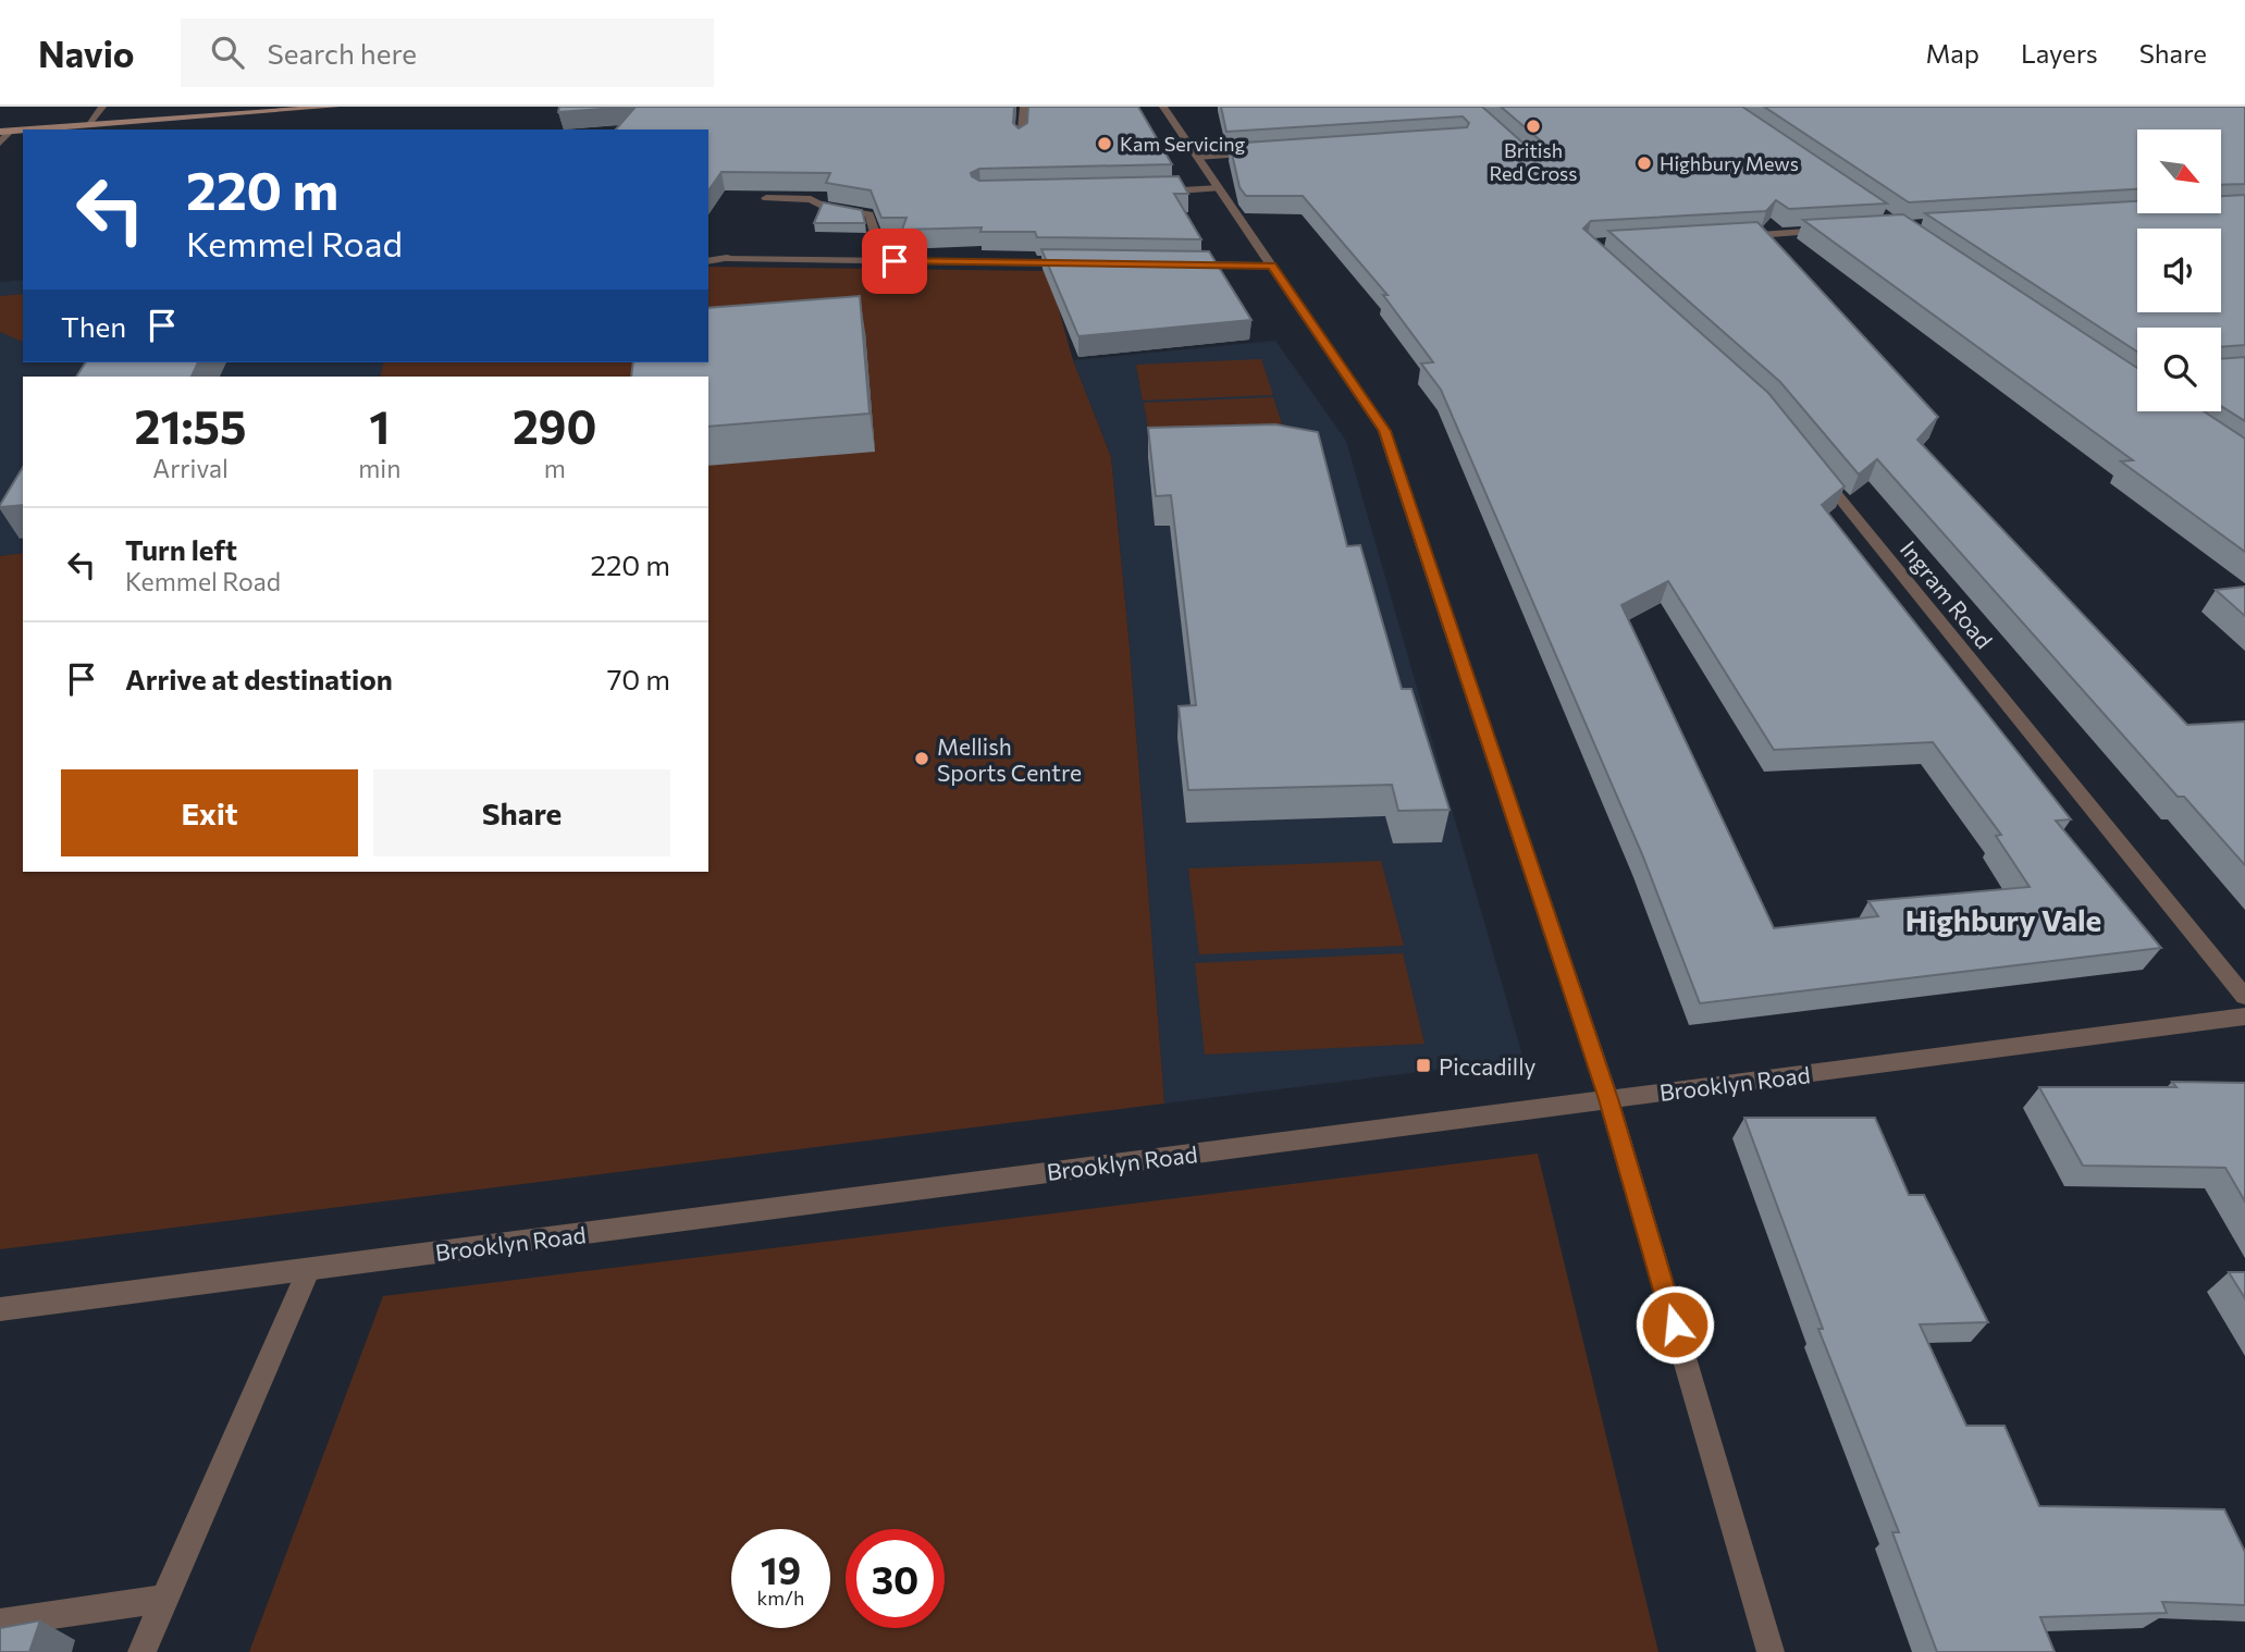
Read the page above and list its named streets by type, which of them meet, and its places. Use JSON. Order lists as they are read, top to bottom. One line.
{"streets":{"street":["Ingram Road","Brooklyn Road"]},"districts":["Highbury Vale"],"places":{"other":["British Red Cross","Kam Servicing","Highbury Mews","Mellish Sports Centre"],"transit":["Piccadilly"]},"north":"bottom right","page":{"header":"Navio","search":"Search here","nav":["Map","Layers","Share"],"turn":["220 m","Kemmel Road"],"then":"Then","eta":["21:55","Arrival","1","min","290","m"],"list":[{"name":"Turn left","note":"Kemmel Road","value":"220 m"},{"name":"Arrive at destination","value":"70 m"}],"buttons":["Exit","Share"],"speed":"19 km/h","limit":"30"}}
